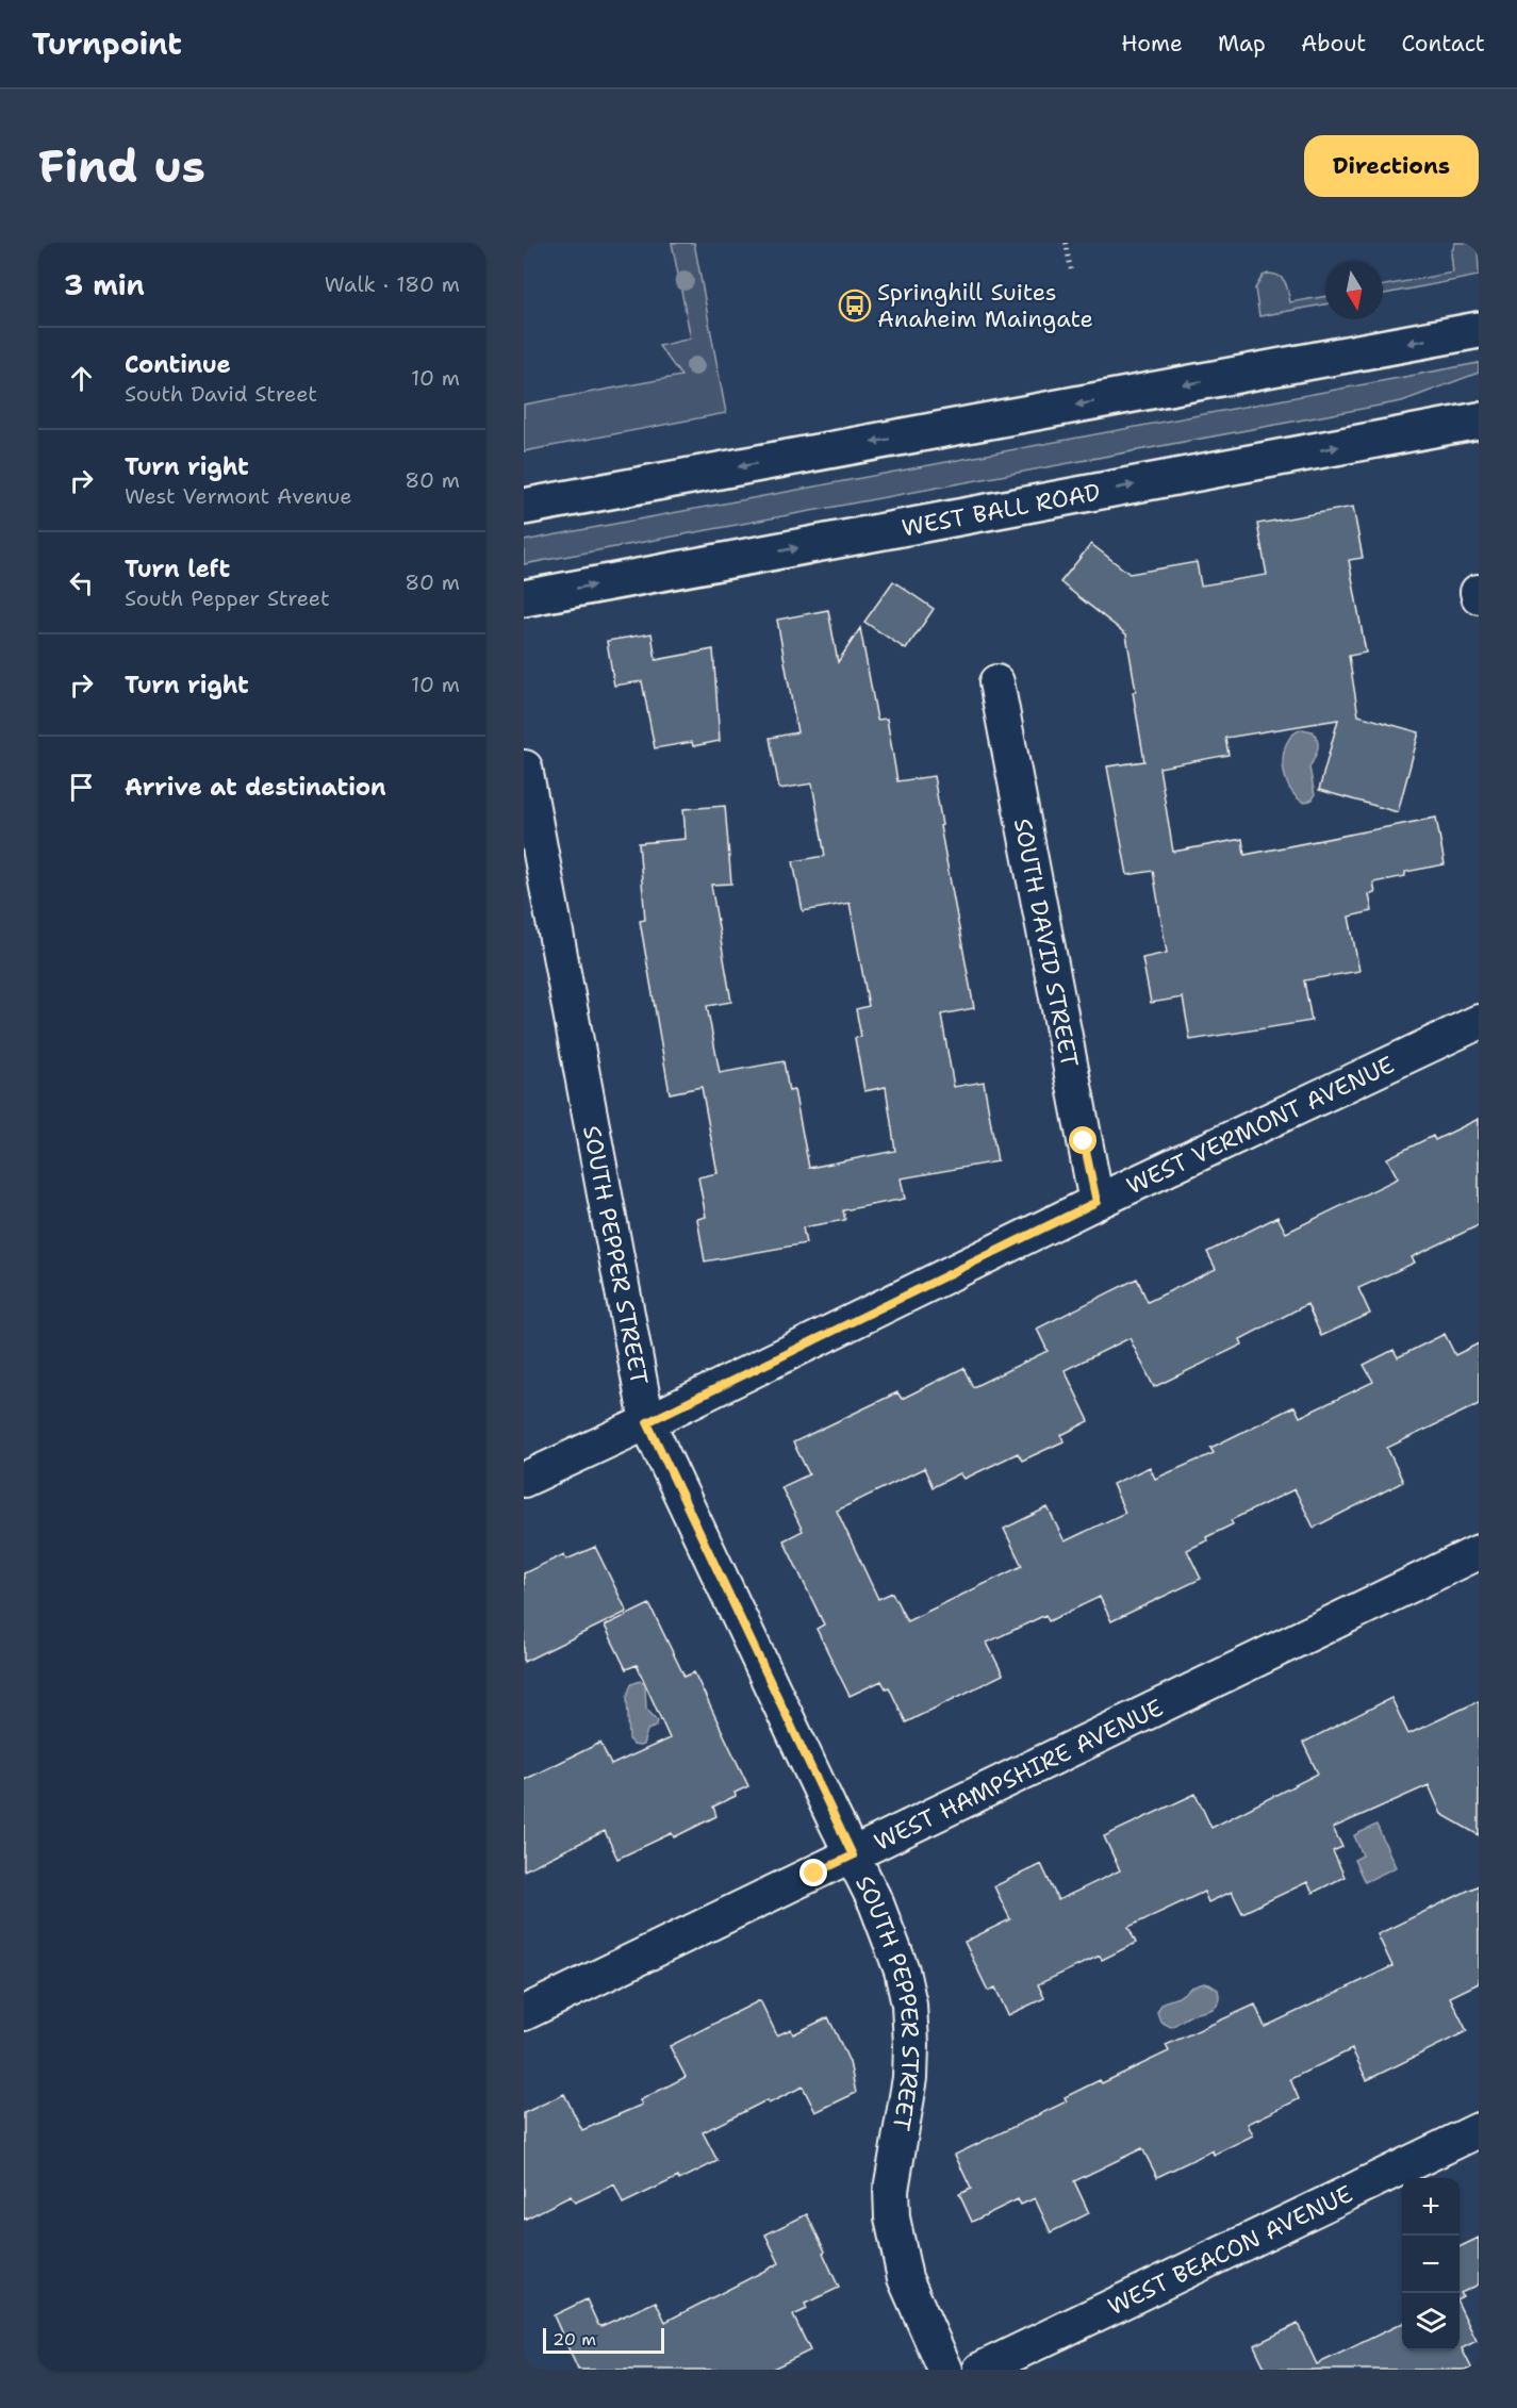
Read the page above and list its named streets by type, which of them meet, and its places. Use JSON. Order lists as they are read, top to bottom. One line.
{"streets":{"main road":["WEST BALL ROAD"],"street":["SOUTH DAVID STREET","WEST VERMONT AVENUE","SOUTH PEPPER STREET","WEST HAMPSHIRE AVENUE","WEST BEACON AVENUE"]},"crossings":[["SOUTH DAVID STREET","WEST VERMONT AVENUE"],["WEST VERMONT AVENUE","SOUTH PEPPER STREET"],["SOUTH PEPPER STREET","WEST HAMPSHIRE AVENUE"]],"places":{"bus stop":["Springhill Suites Anaheim Maingate"]},"scale_bar":"20 m","north":"bottom","page":{"header":"Turnpoint","nav":["Home","Map","About","Contact"],"buttons":"Directions","title":"Find us","heading":["3 min","Walk · 180 m"],"list":[["Continue","South David Street","10 m"],["Turn right","West Vermont Avenue","80 m"],["Turn left","South Pepper Street","80 m"],["Turn right","10 m"],"Arrive at destination"],"map_buttons":["+","−"],"scale":"20 m"}}
